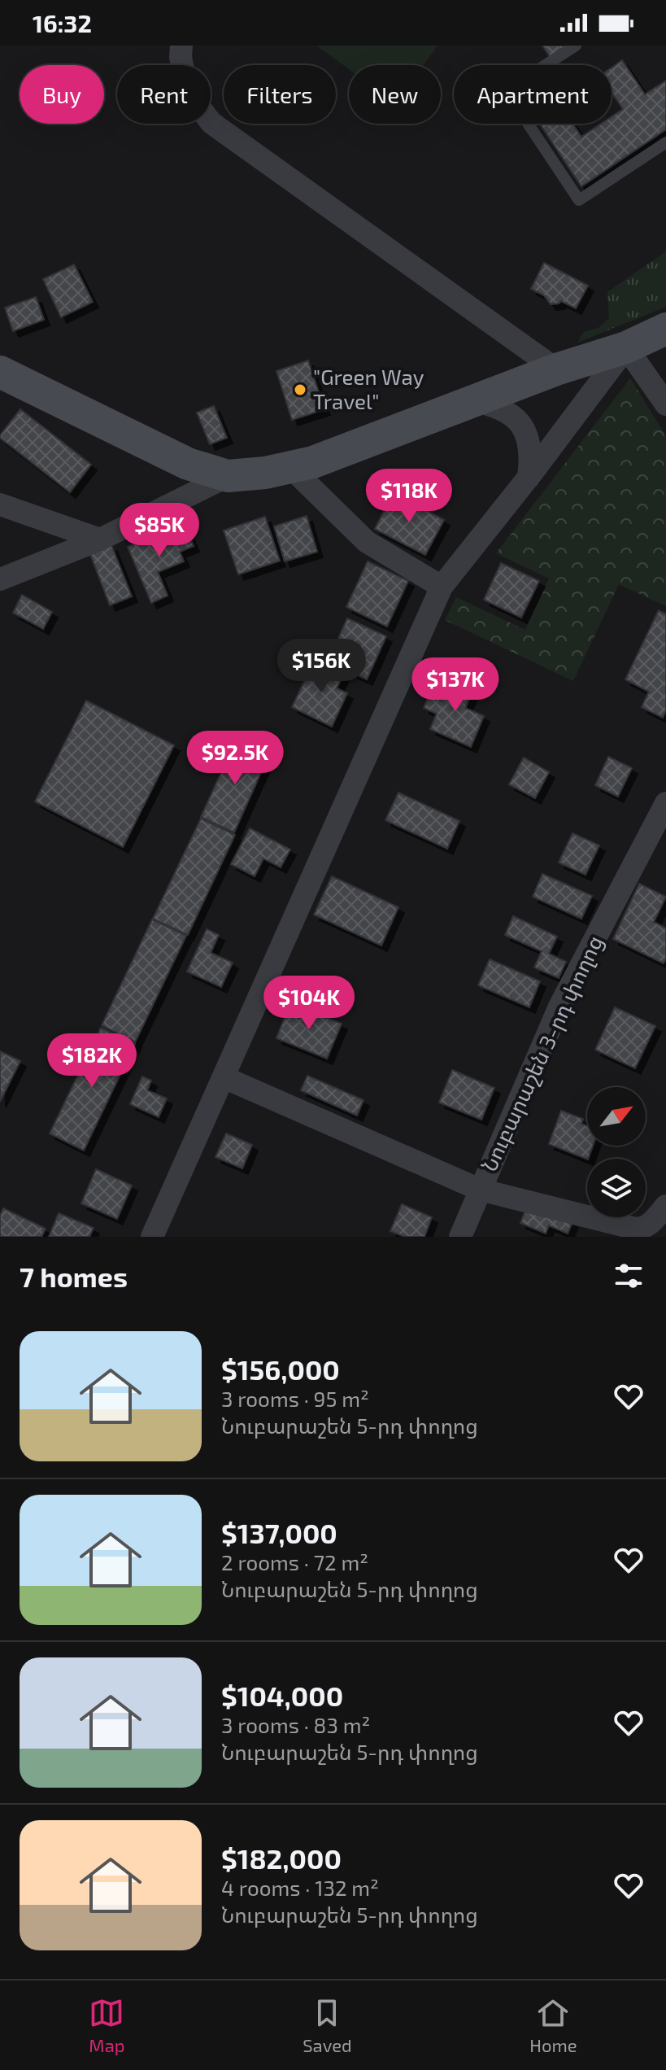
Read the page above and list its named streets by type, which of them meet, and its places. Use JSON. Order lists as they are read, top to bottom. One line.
{"streets":{"street":["Նուբարաշեն 3-րդ փողոց"]},"places":["\"Green Way Travel\""],"north":"top right","page":{"status":"16:32","chip":["Buy","Rent","Filters","New","Apartment"],"price":["$118K","$85K","$156K","$137K","$92.5K","$104K","$182K"],"heading":"7 homes","list":[{"name":"$156,000","note":"3 rooms · 95 m² · Նուբարաշեն 5-րդ փողոց"},{"name":"$137,000","note":"2 rooms · 72 m² · Նուբարաշեն 5-րդ փողոց"},{"name":"$104,000","note":"3 rooms · 83 m² · Նուբարաշեն 5-րդ փողոց"},{"name":"$182,000","note":"4 rooms · 132 m² · Նուբարաշեն 5-րդ փողոց"}],"tabs":["Map","Saved","Home"]}}
